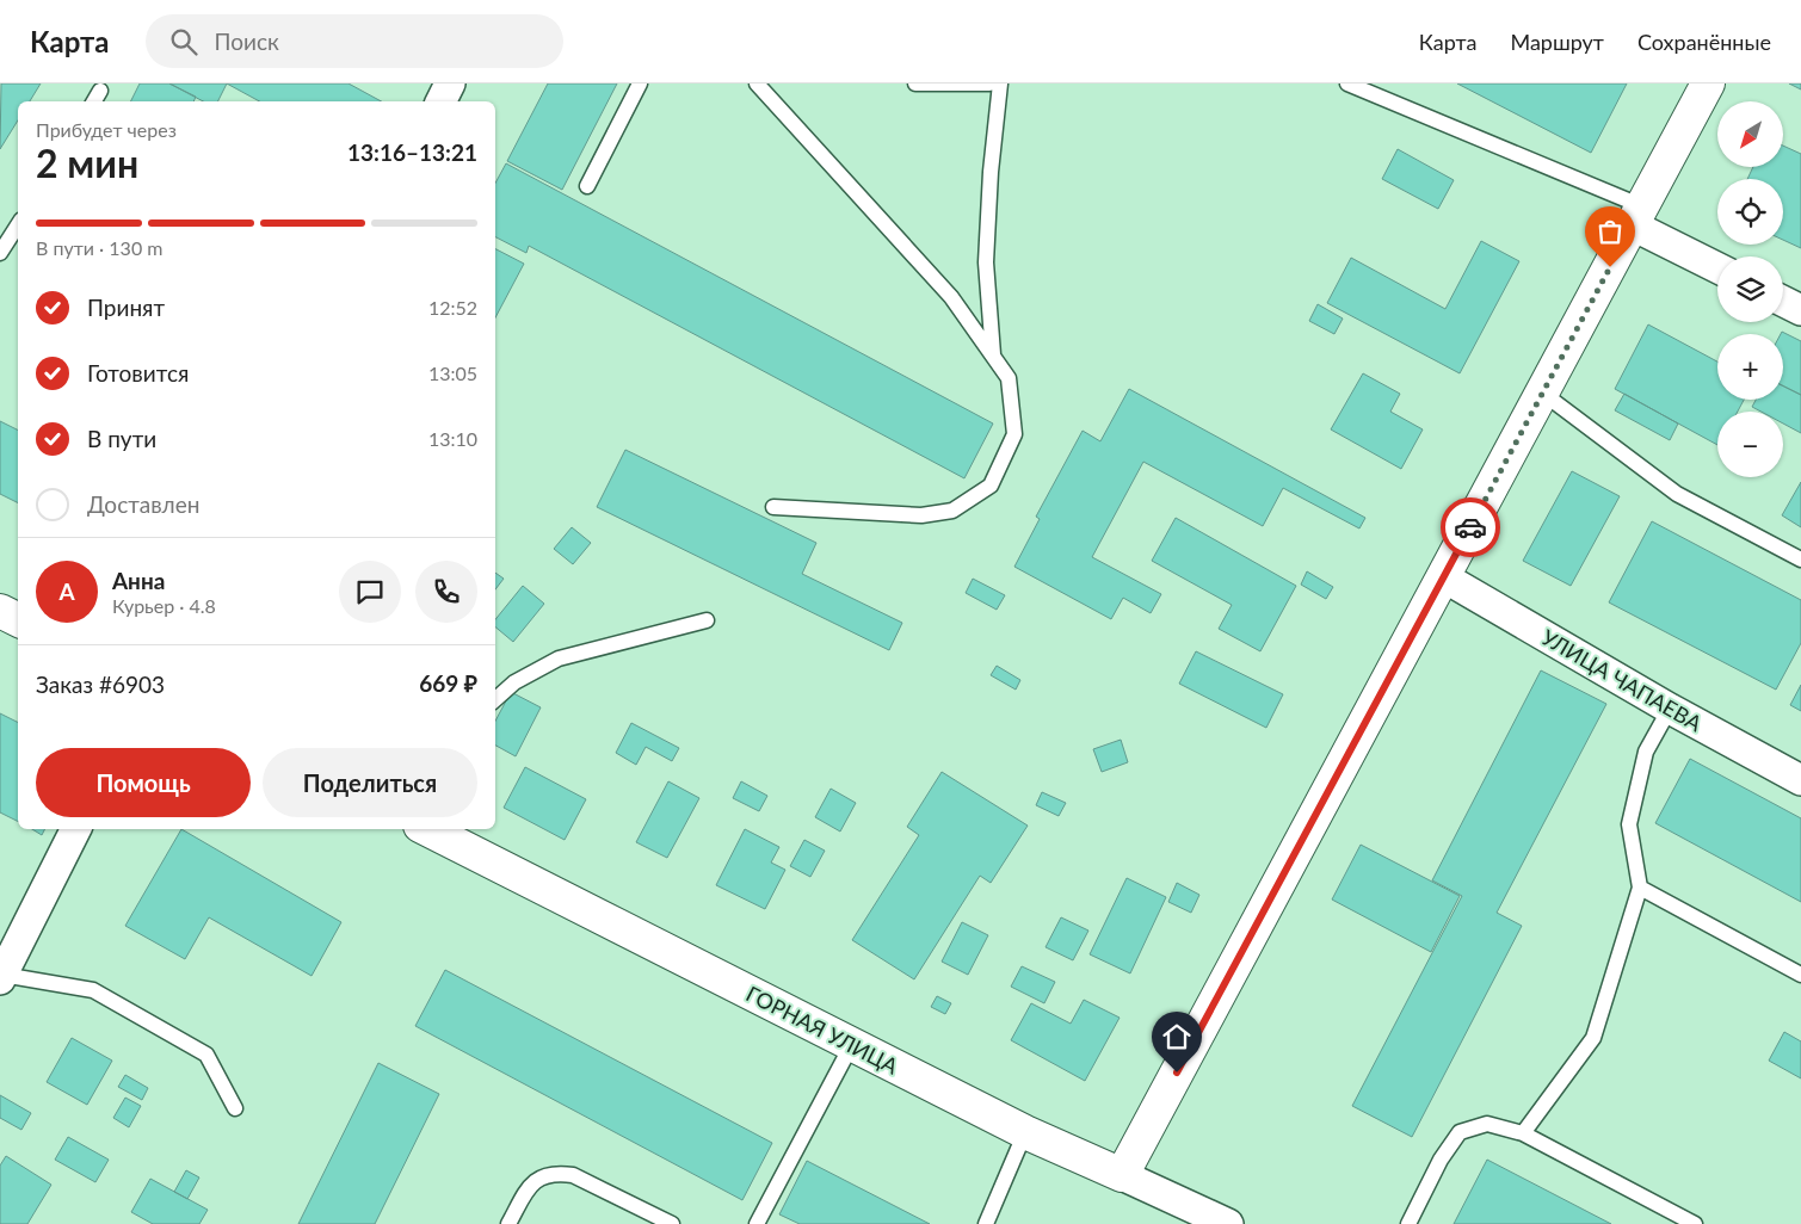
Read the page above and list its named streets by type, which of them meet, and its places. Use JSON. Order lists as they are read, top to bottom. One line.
{"streets":{"street":["УЛИЦА ЧАПАЕВА","ГОРНАЯ УЛИЦА"]},"north":"bottom left","page":{"header":"Карта","search":"Поиск","nav":["Карта","Маршрут","Сохранённые"],"map_buttons":["+","−"],"heading":["2 мин","Прибудет через","13:16–13:21"],"panel":["Анна","Курьер · 4.8","Заказ #6903","669 ₽"],"bar":"В пути · 130 m","list":[["Принят","12:52"],["Готовится","13:05"],["В пути","13:10"],"Доставлен"],"round":"А","buttons":["Помощь","Поделиться"]}}
